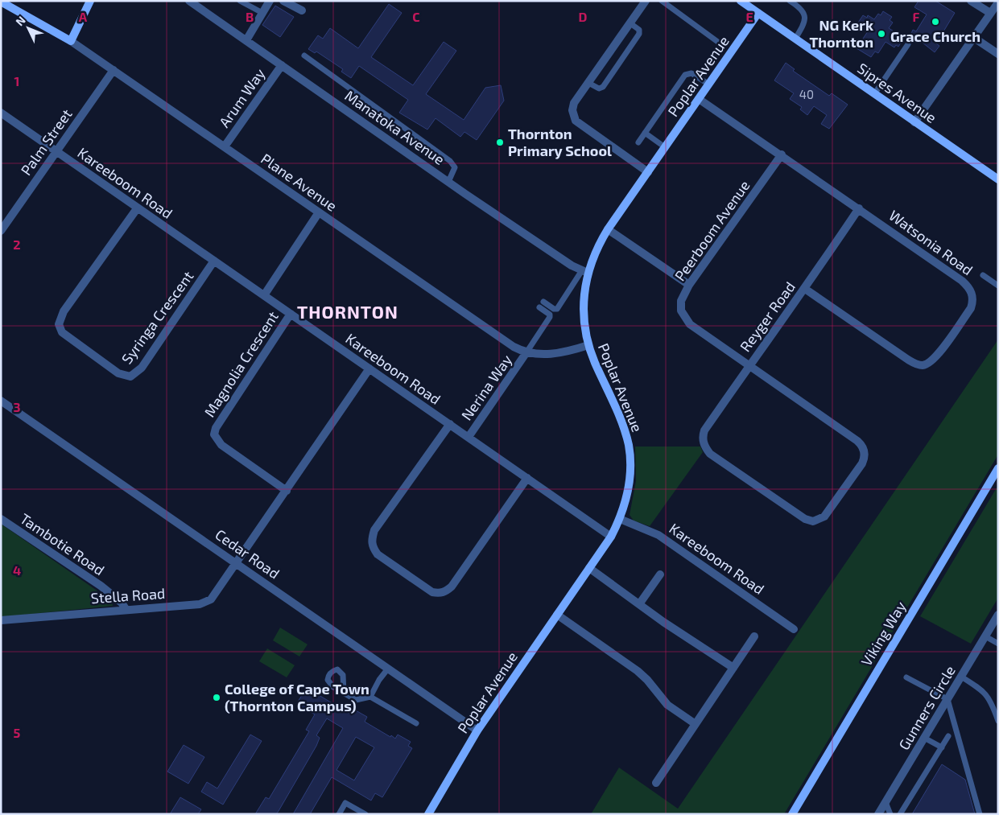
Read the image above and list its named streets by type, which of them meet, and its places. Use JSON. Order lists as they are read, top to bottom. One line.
{"streets":{"street":["Poplar Avenue","Sipres Avenue","Arum Way","Manatoka Avenue","Palm Street","Plane Avenue","Kareeboom Road","Peerboom Avenue","Watsonia Road","Reyger Road","Syringa Crescent","Magnolia Crescent","Nerina Way","Tambotie Road","Cedar Road","Stella Road","Viking Way","Gunners Circle"]},"crossings":[["Poplar Avenue","Sipres Avenue"],["Poplar Avenue","Manatoka Avenue"],["Poplar Avenue","Plane Avenue"],["Poplar Avenue","Kareeboom Road"],["Poplar Avenue","Watsonia Road"],["Poplar Avenue","Cedar Road"],["Arum Way","Manatoka Avenue"],["Arum Way","Plane Avenue"],["Palm Street","Plane Avenue"],["Palm Street","Kareeboom Road"],["Plane Avenue","Nerina Way"],["Kareeboom Road","Syringa Crescent"],["Kareeboom Road","Magnolia Crescent"],["Kareeboom Road","Nerina Way"],["Peerboom Avenue","Watsonia Road"],["Peerboom Avenue","Reyger Road"],["Watsonia Road","Reyger Road"],["Tambotie Road","Stella Road"],["Cedar Road","Stella Road"]],"districts":["THORNTON"],"places":["Grace Church","NG Kerk Thornton","Thornton Primary School","College of Cape Town (Thornton Campus)"],"house_numbers":["40"],"north":"top left","grid":{"columns":["A","B","C","D","E","F"],"rows":["1","2","3","4","5"]}}
